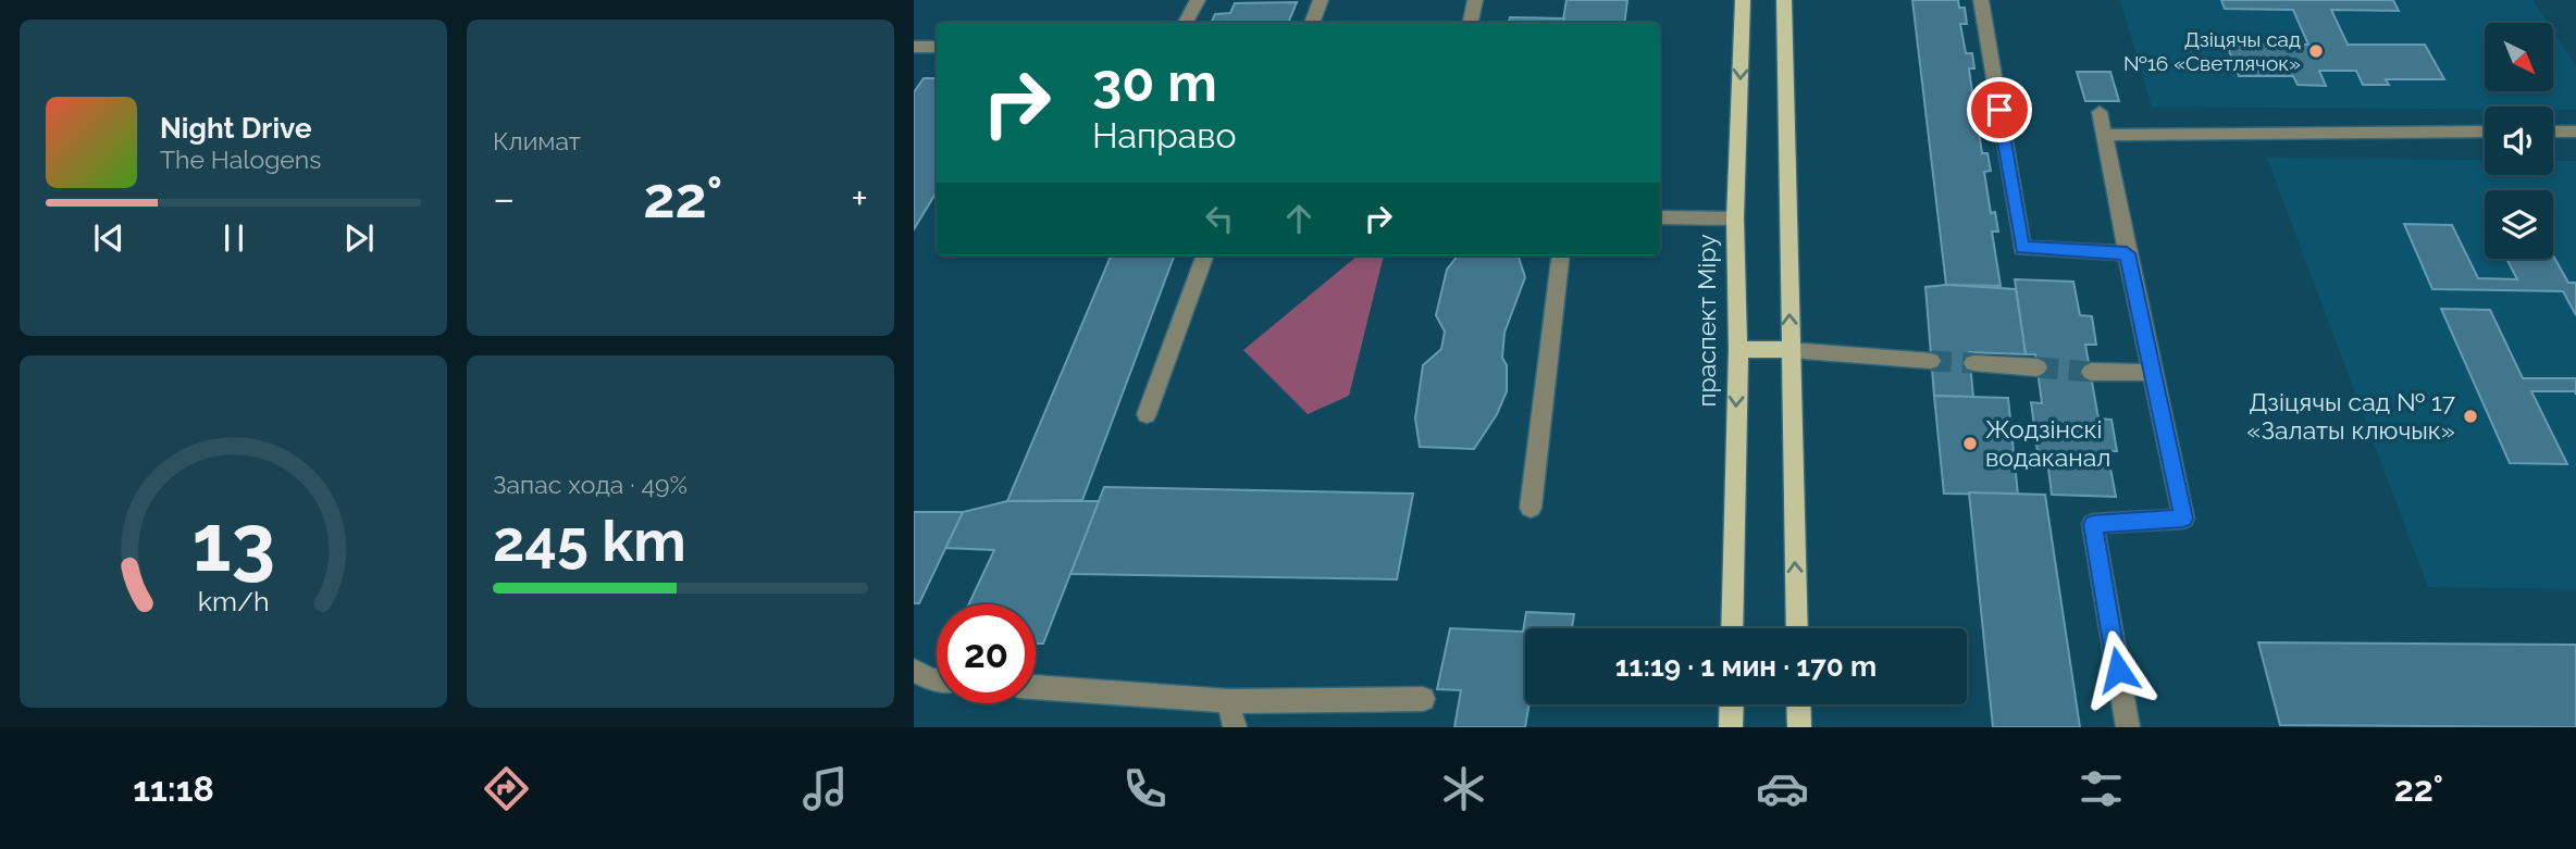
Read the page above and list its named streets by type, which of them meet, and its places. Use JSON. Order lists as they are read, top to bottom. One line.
{"streets":{"main road":["праспект Міру"]},"places":["Дзіцячы сад №16 «Светлячок»","Дзіцячы сад № 17 «Залаты ключык»","Жодзінскі водаканал"],"north":"bottom right","page":{"tile":["Климат",["Запас хода · 49%","245 km"]],"turn":["30 m","Направо"],"song":["Night Drive","The Halogens"],"heat":["−","22°","+"],"limit":"20","trip":"11:19 · 1 мин · 170 m","tabs":["11:18","22°"],"gauge":["13","km/h"]}}
